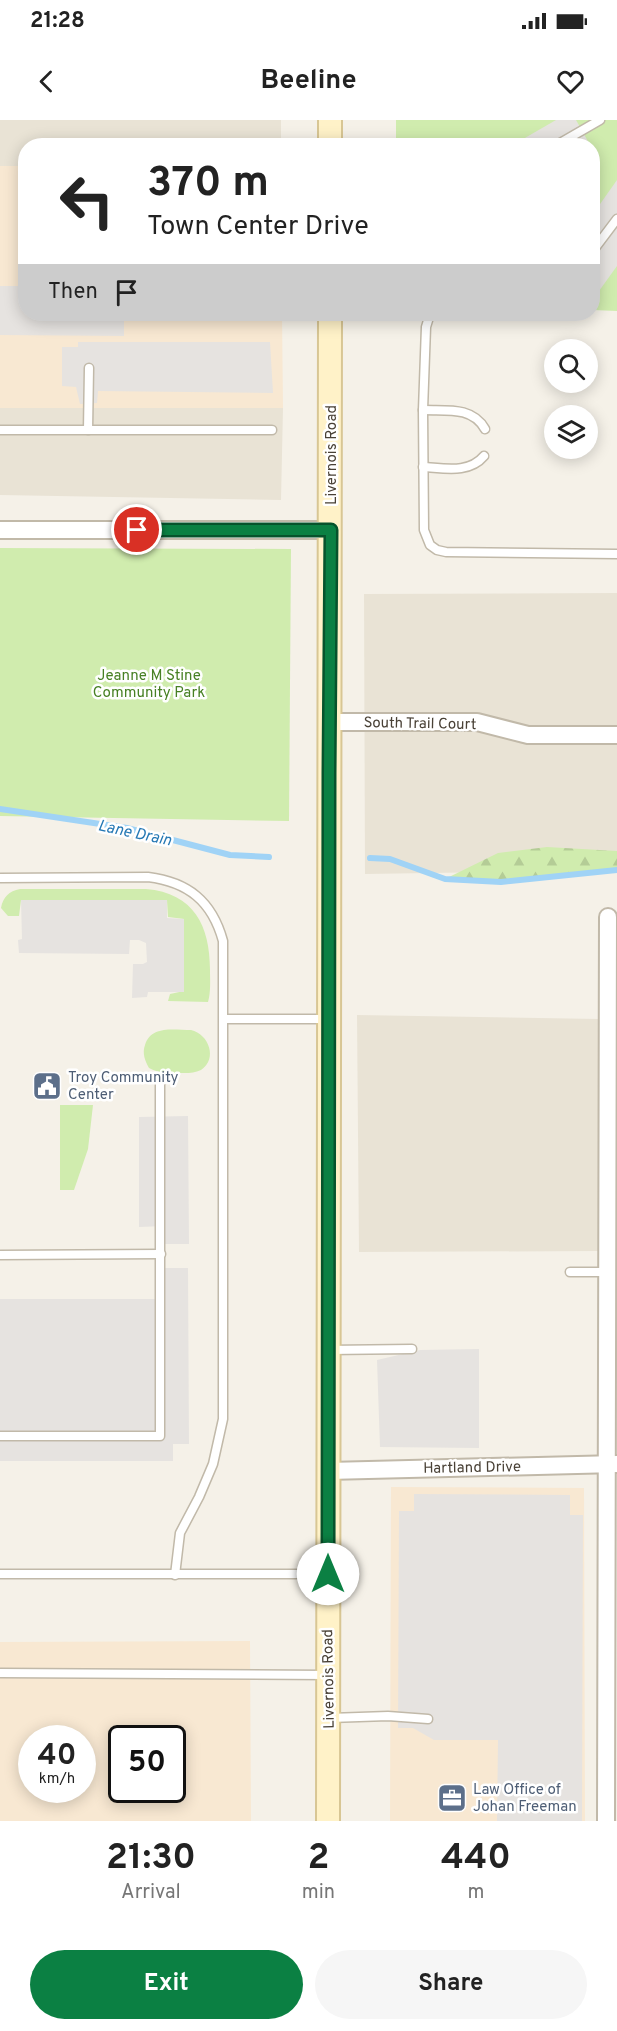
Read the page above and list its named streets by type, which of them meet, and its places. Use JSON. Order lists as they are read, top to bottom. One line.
{"streets":{"main road":["Livernois Road"],"street":["South Trail Court","Hartland Drive"]},"crossings":[["Livernois Road","South Trail Court"],["Livernois Road","Hartland Drive"]],"water":["Lane Drain"],"parks":["Jeanne M Stine Community Park"],"places":{"public building":["Troy Community Center"],"office":["Law Office of Johan Freeman"]},"page":{"status":"21:28","header":"Beeline","turn":["370 m","Town Center Drive"],"then":"Then","speed":"40 km/h","limit":"50","eta":["21:30","Arrival","2","min","440","m"],"buttons":["Exit","Share"]}}
